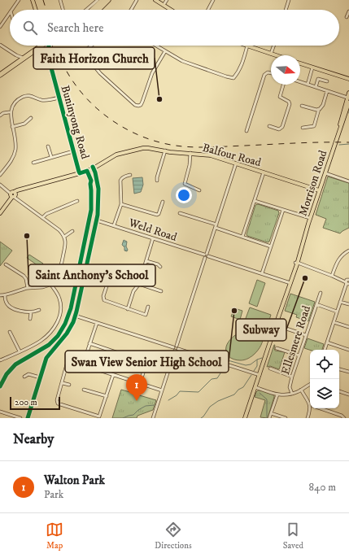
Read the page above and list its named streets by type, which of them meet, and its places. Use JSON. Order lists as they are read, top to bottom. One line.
{"streets":{"main road":["Buninyong Road","Balfour Road","Morrison Road"],"street":["Weld Road","Ellesmere Road"]},"crossings":[["Buninyong Road","Balfour Road"],["Balfour Road","Morrison Road"],["Morrison Road","Weld Road"]],"places":["Faith Horizon Church","Saint Anthony's School","Subway","Swan View Senior High School"],"scale_bar":"200 m","north":"right","page":{"search":"Search here","pins":"1","scale":"200 m","heading":"Nearby","list":[{"mark":"1","name":"Walton Park","note":"Park","value":"840 m"}],"nav":["Map","Directions","Saved"]}}
